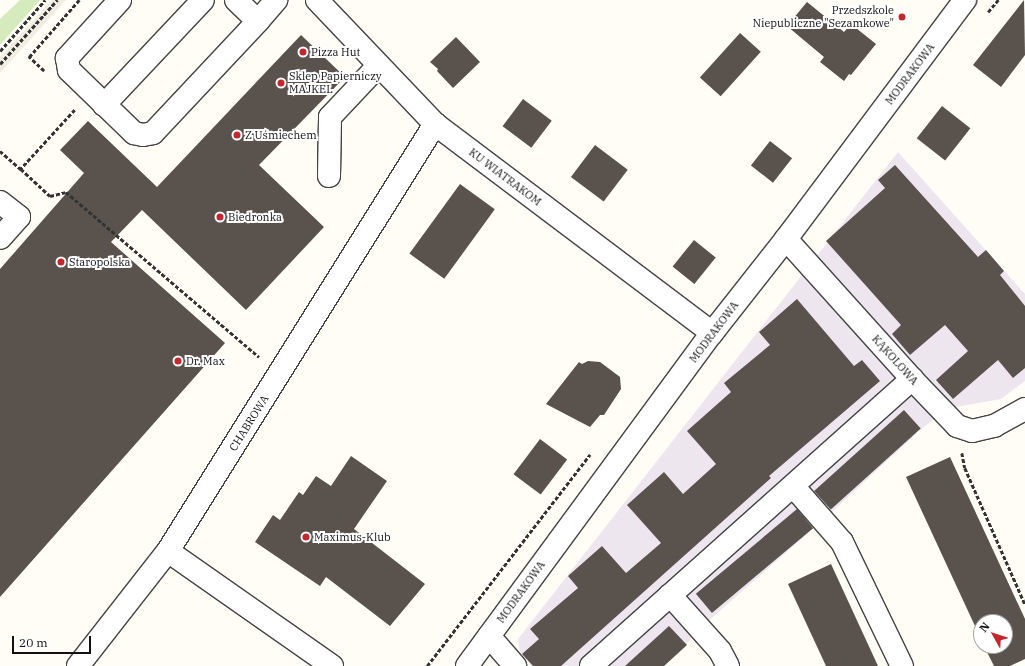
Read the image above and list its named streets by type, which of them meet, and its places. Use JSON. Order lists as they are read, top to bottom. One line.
{"streets":{"street":["MODRAKOWA","KU WIATRAKOM","KĄKOLOWA","CHABROWA"]},"crossings":[["MODRAKOWA","KU WIATRAKOM"],["MODRAKOWA","KĄKOLOWA"],["KU WIATRAKOM","CHABROWA"]],"places":["Przedszkole Niepubliczne \"Sezamkowe\"","Pizza Hut","Sklep Papierniczy MAJKEL","Z Uśmiechem","Biedronka","Staropolska","Dr. Max","Maximus-Klub"],"scale_bar":"20 m","north":"top left"}
